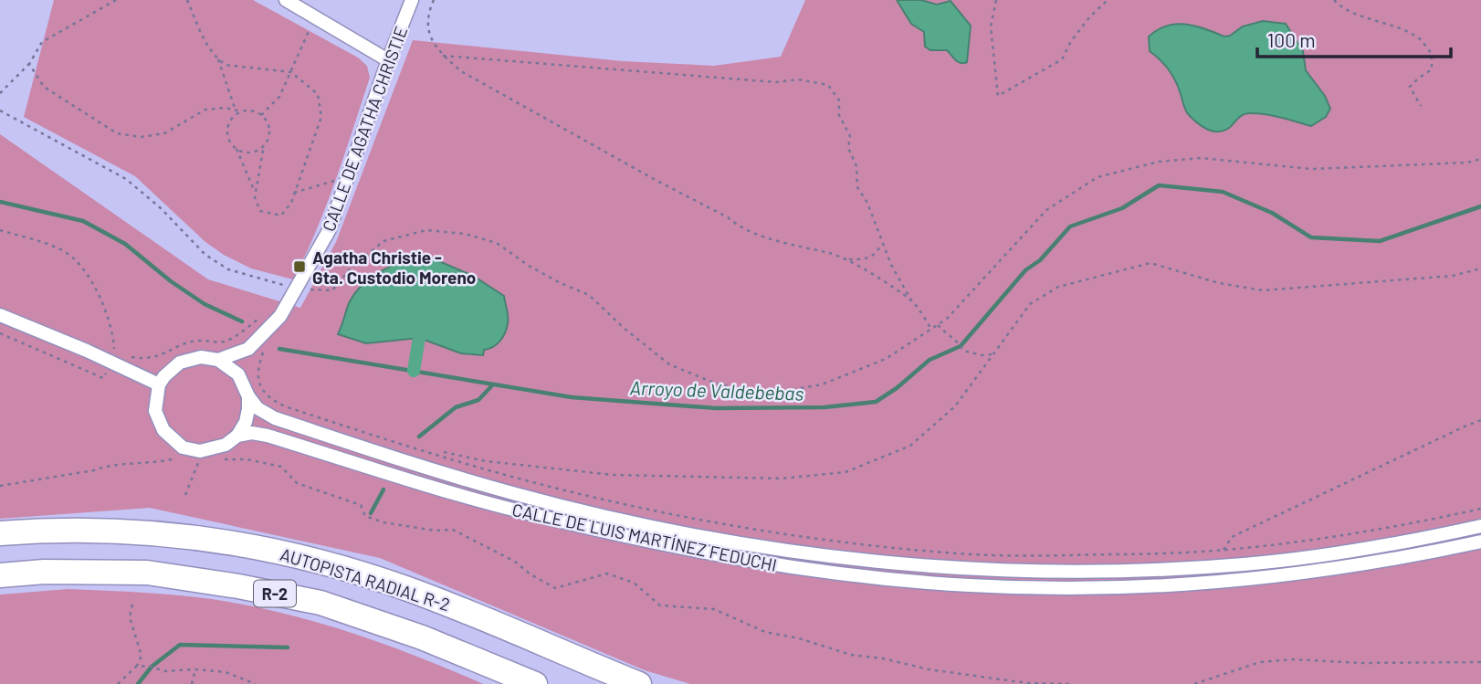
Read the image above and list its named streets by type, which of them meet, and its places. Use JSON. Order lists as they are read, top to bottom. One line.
{"streets":{"highway":["AUTOPISTA RADIAL R-2","R-2"],"street":["CALLE DE AGATHA CHRISTIE","CALLE DE LUIS MARTÍNEZ FEDUCHI"]},"crossings":[["CALLE DE AGATHA CHRISTIE","CALLE DE LUIS MARTÍNEZ FEDUCHI"]],"water":["Arroyo de Valdebebas"],"places":{"transit":["Agatha Christie - Gta. Custodio Moreno"]},"scale_bar":"100 m"}
